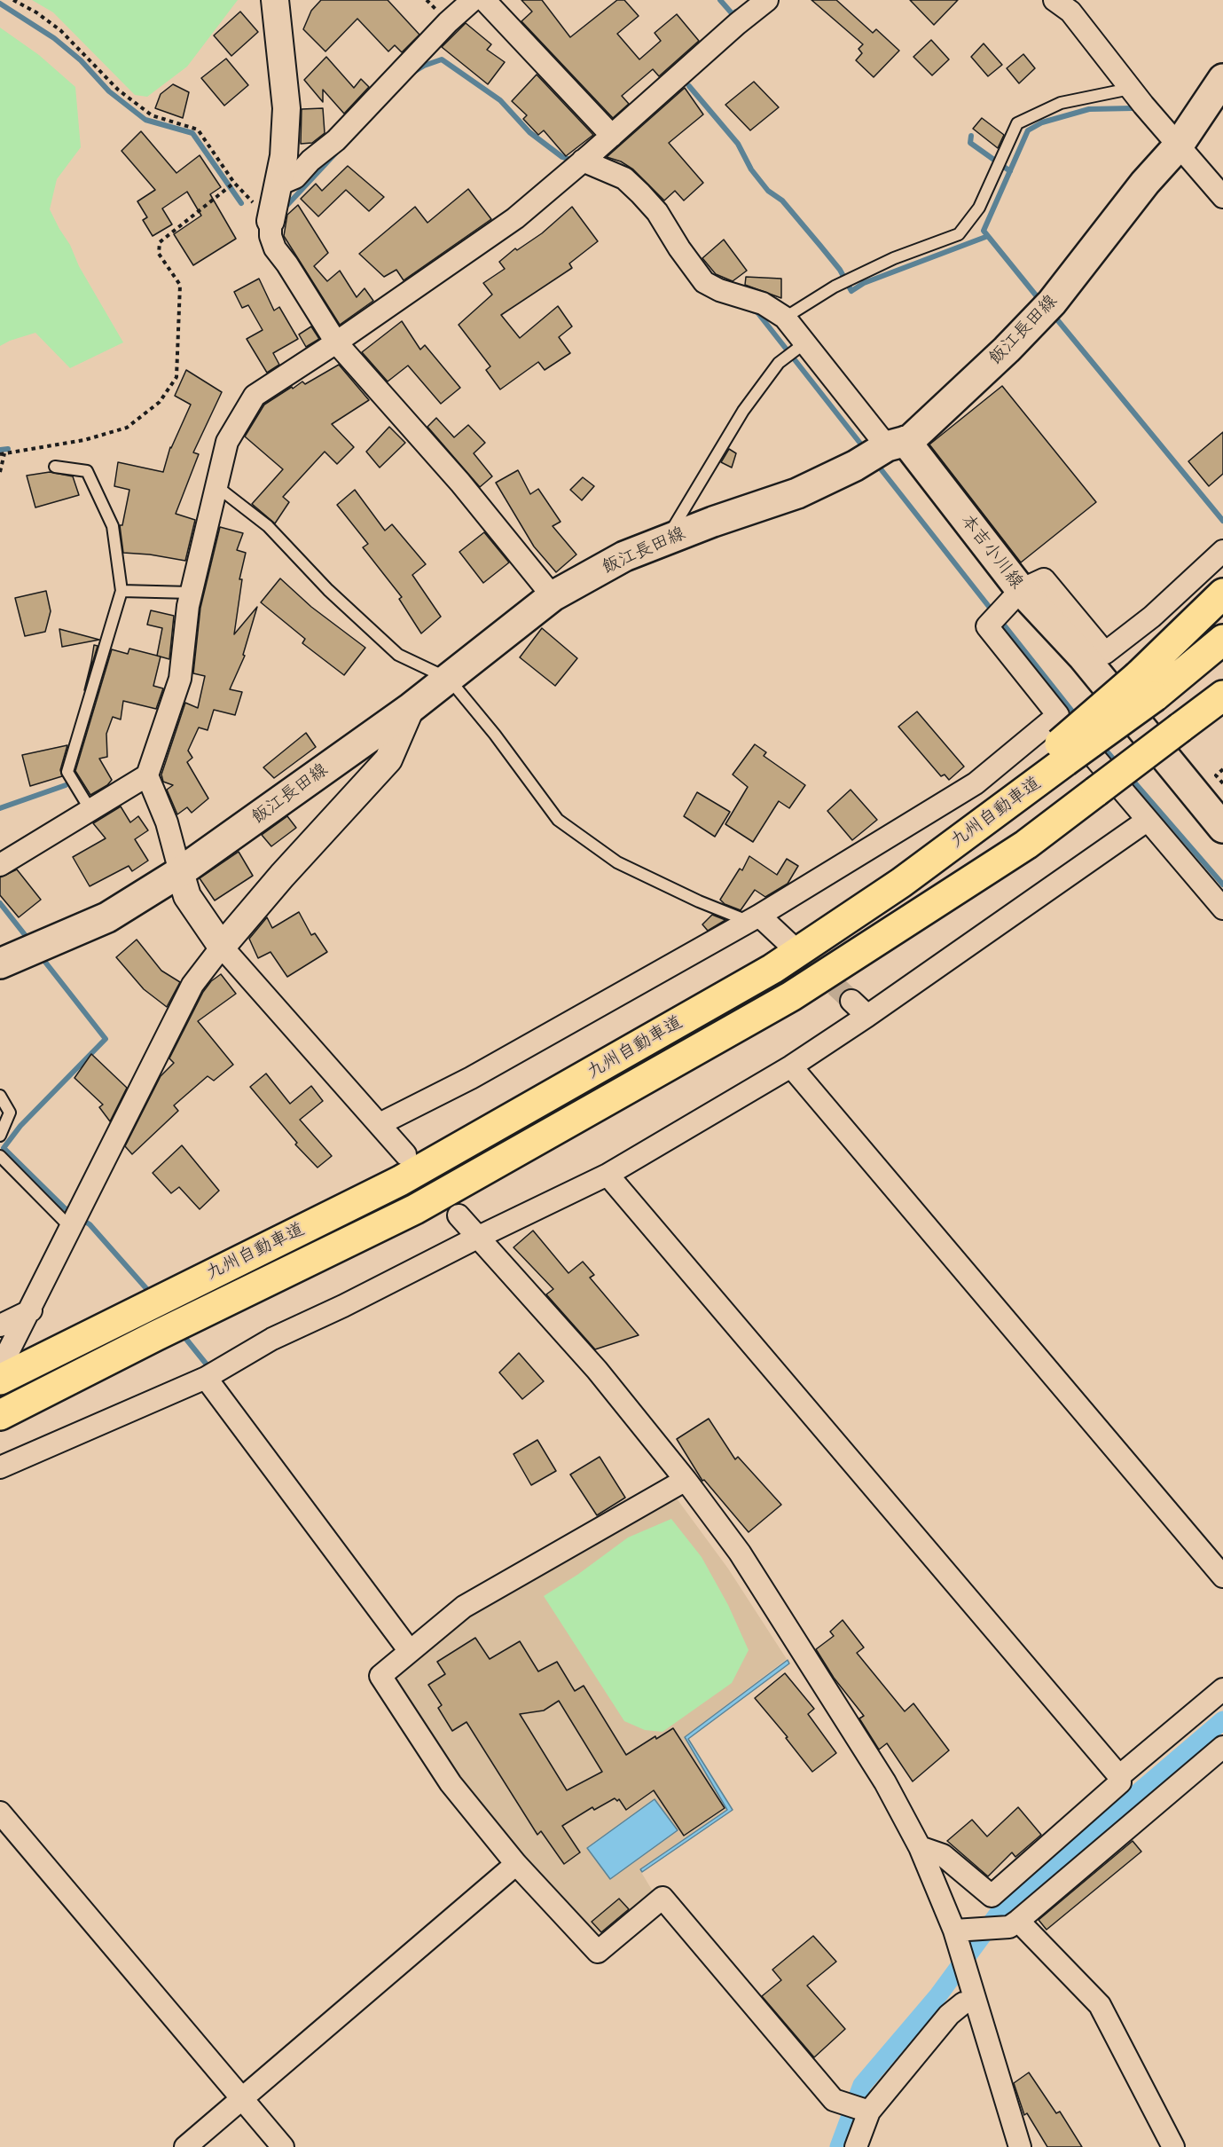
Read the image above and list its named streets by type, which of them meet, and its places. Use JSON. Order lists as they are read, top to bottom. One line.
{"streets":{"highway":["九州自動車道"],"main road":["飯江長田線","本吉小川線"]},"crossings":[["飯江長田線","本吉小川線"]]}
